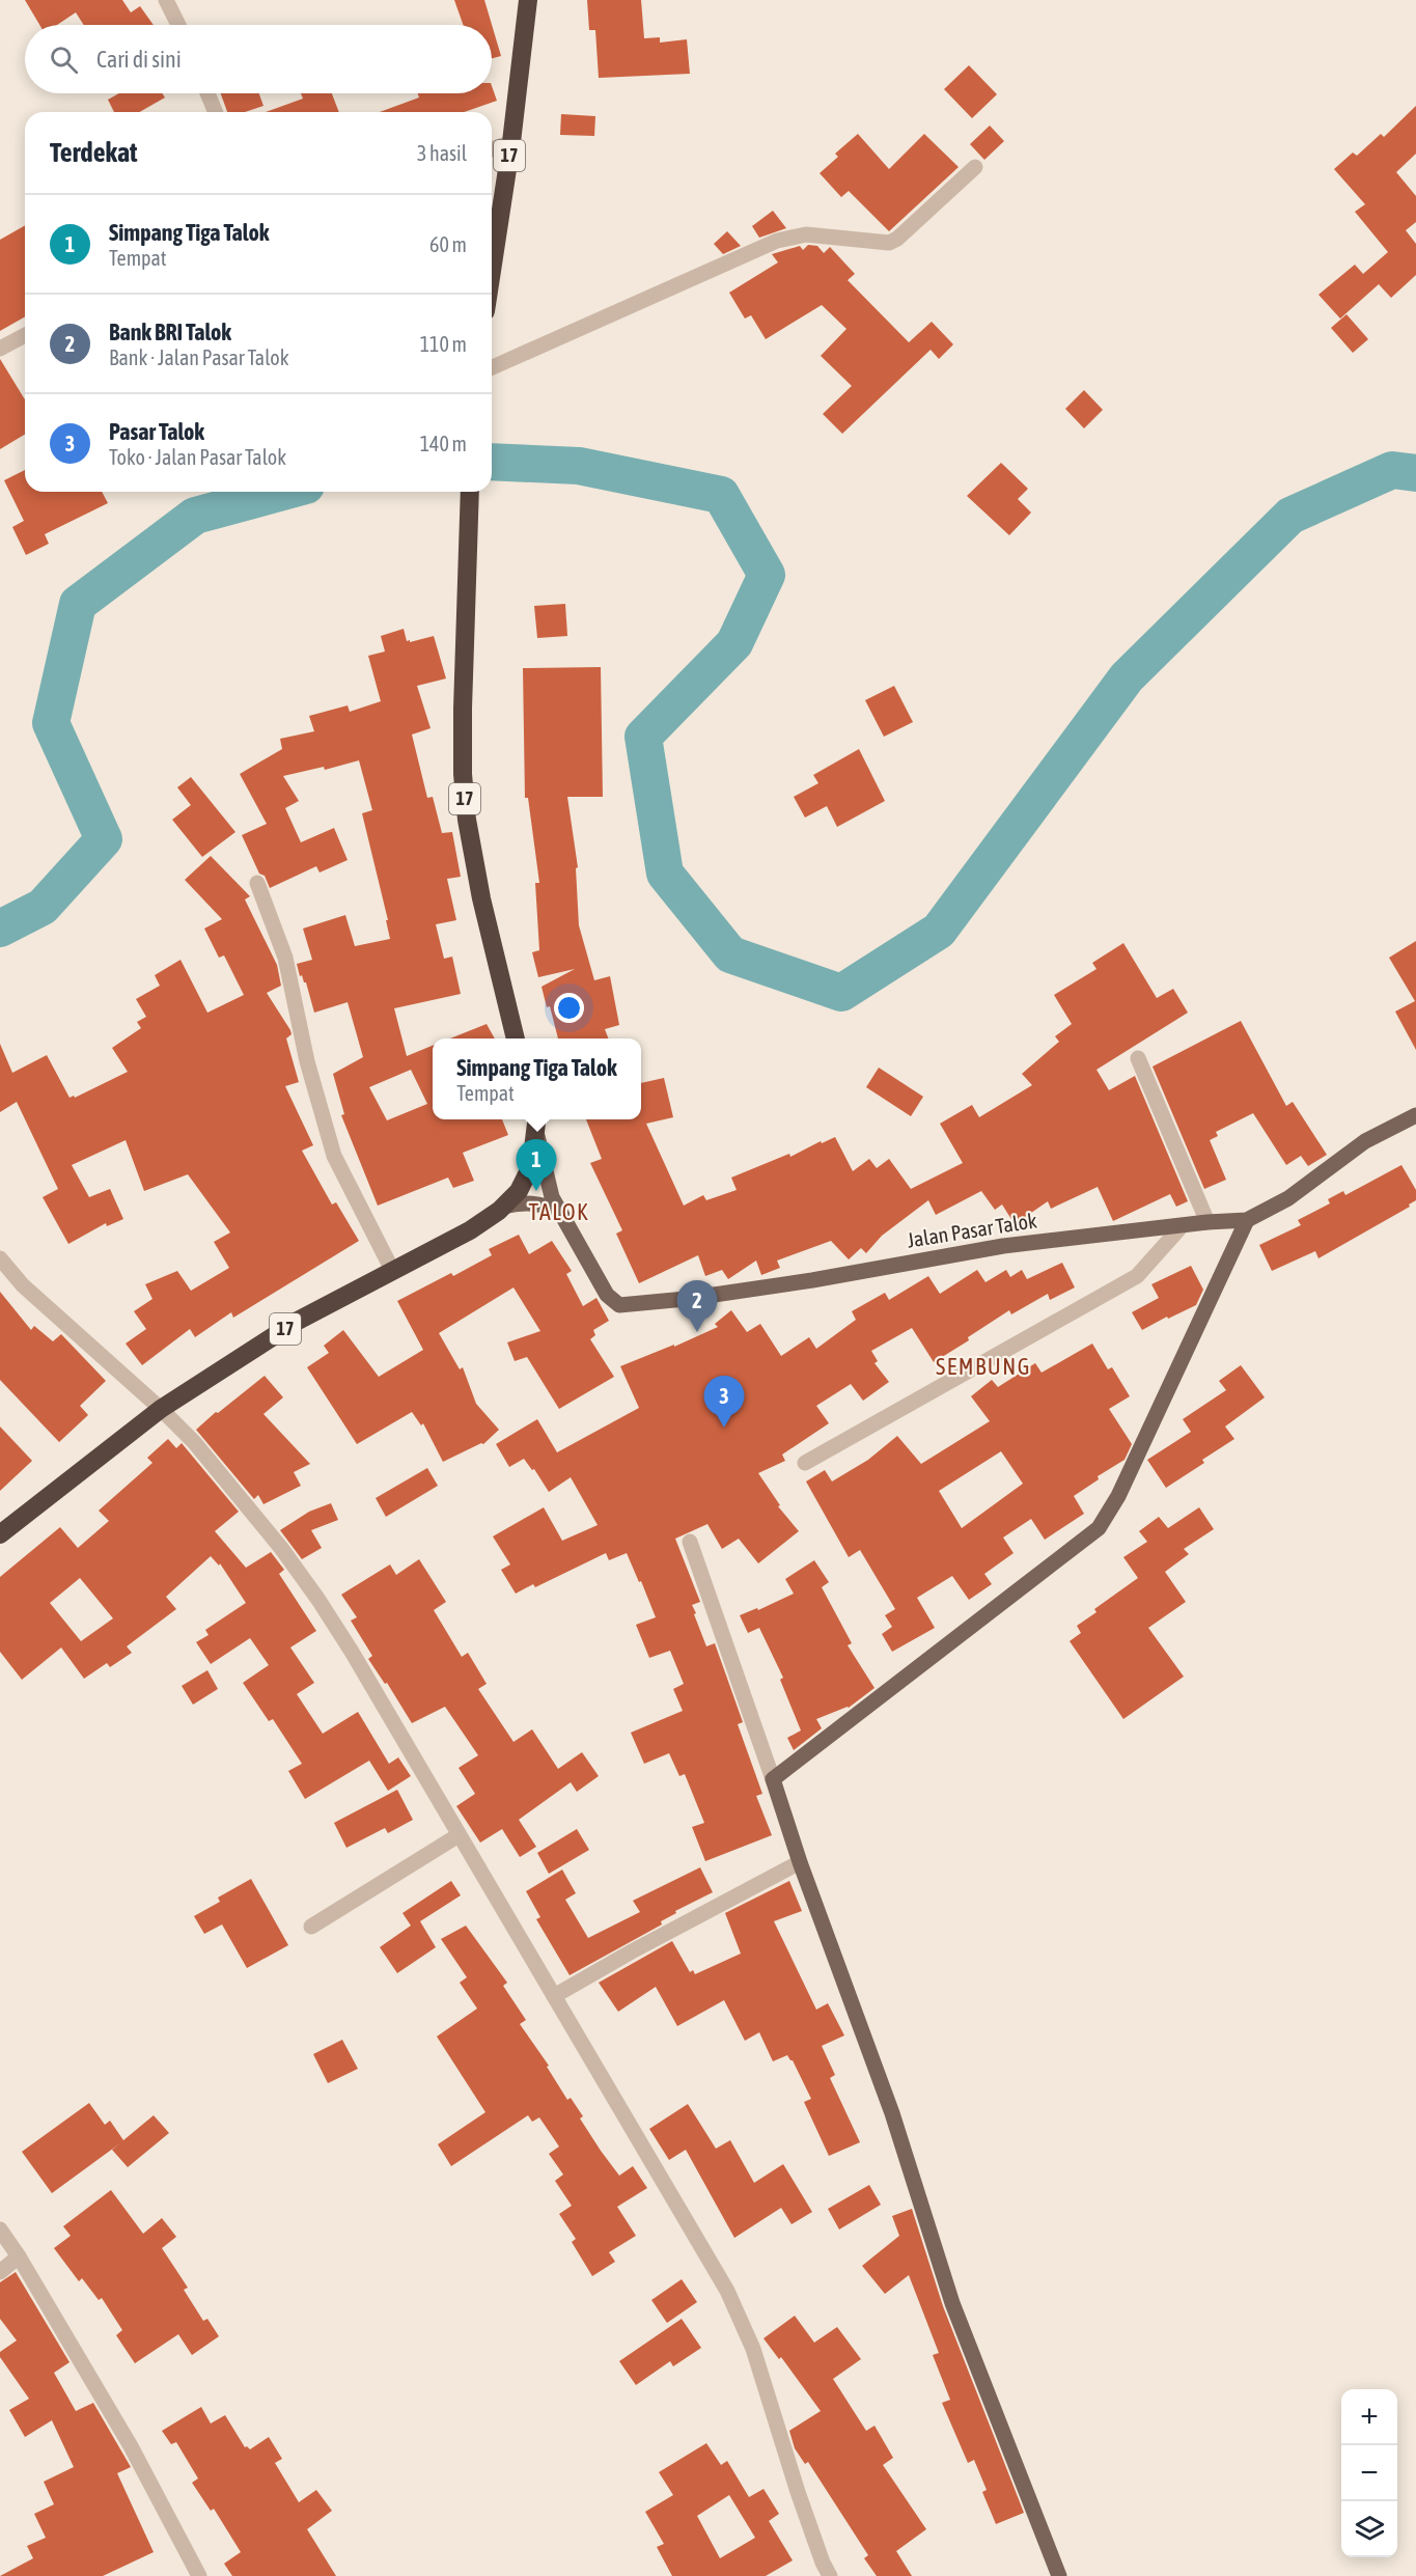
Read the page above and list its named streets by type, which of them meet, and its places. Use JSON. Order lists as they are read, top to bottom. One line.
{"streets":{"highway":["17"],"main road":["Jalan Pasar Talok"]},"crossings":[["17","Jalan Pasar Talok"]],"districts":["TALOK","SEMBUNG"],"page":{"search":"Cari di sini","heading":["Terdekat","3 hasil"],"list":[{"mark":"1","name":"Simpang Tiga Talok","note":"Tempat","value":"60 m"},{"mark":"2","name":"Bank BRI Talok","note":"Bank · Jalan Pasar Talok","value":"110 m"},{"mark":"3","name":"Pasar Talok","note":"Toko · Jalan Pasar Talok","value":"140 m"}],"popup":["Simpang Tiga Talok","Tempat"],"pins":["1","2","3"],"map_buttons":["+","−"]}}
